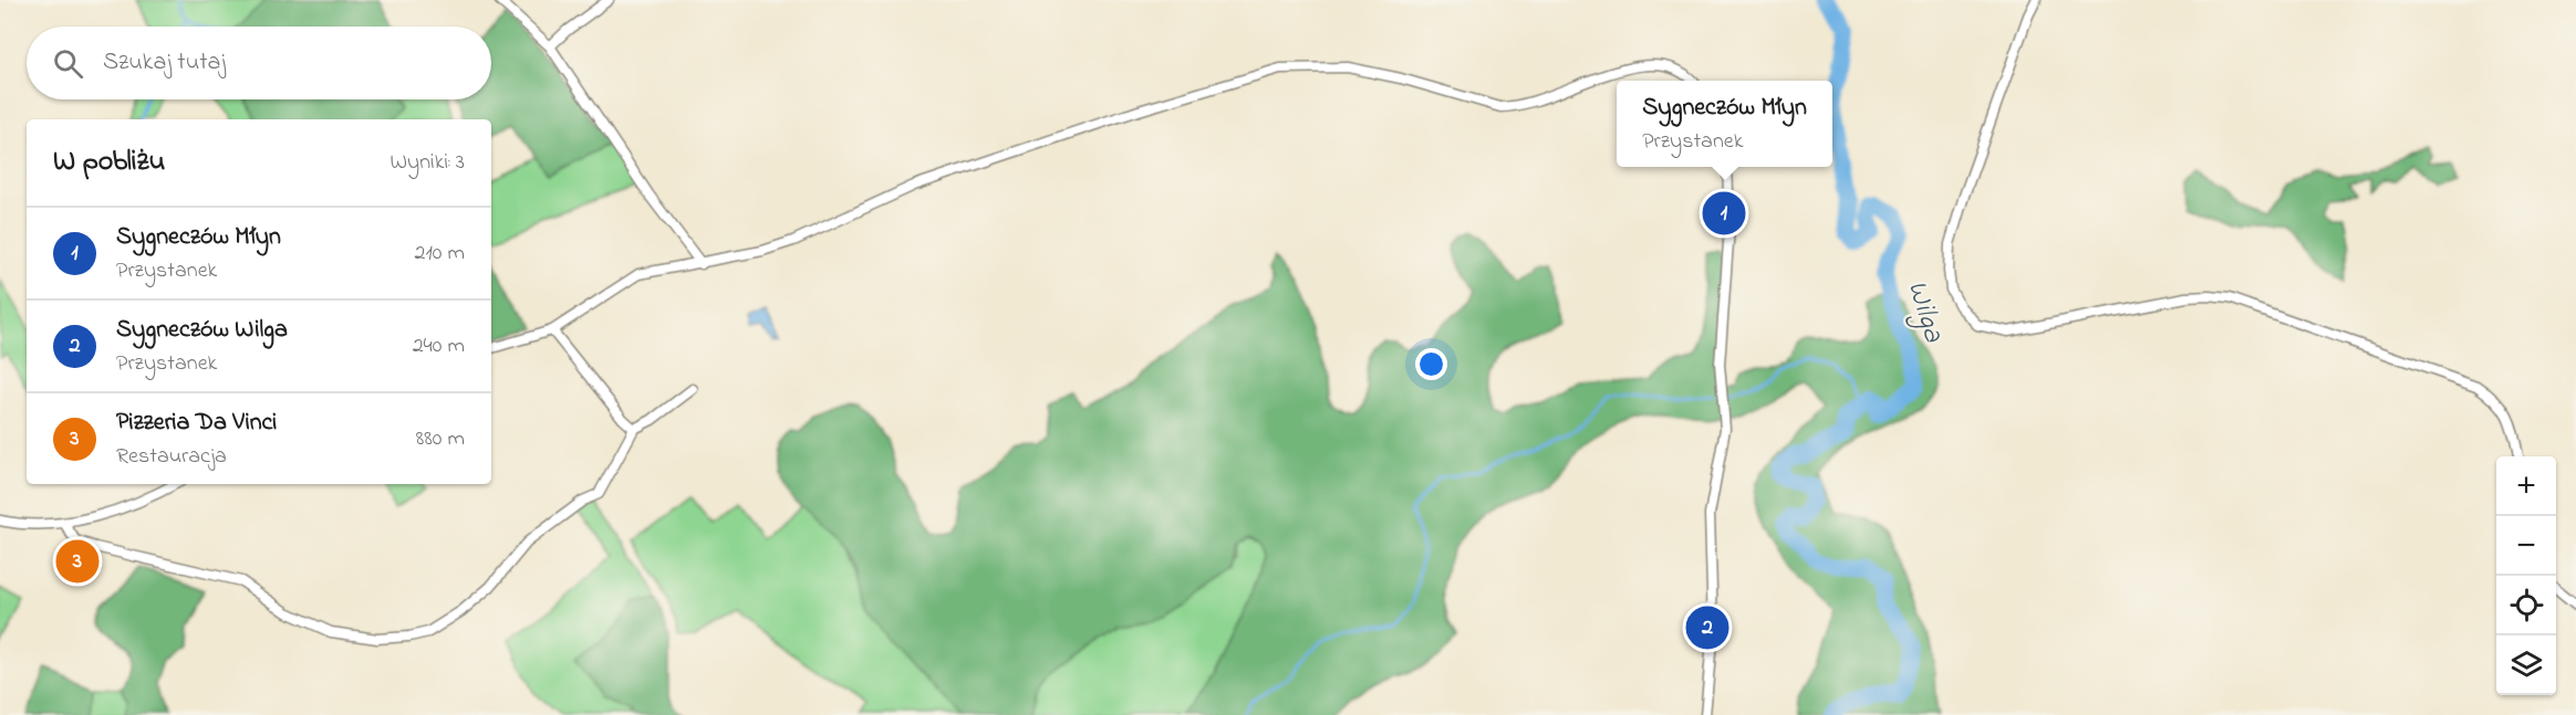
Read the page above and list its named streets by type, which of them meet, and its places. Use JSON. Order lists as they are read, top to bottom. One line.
{"water":["Wilga"],"page":{"search":"Szukaj tutaj","popup":["Sygneczów Młyn","Przystanek"],"heading":["W pobliżu","Wyniki: 3"],"pins":["1","3","2"],"list":[{"mark":"1","name":"Sygneczów Młyn","note":"Przystanek","value":"210 m"},{"mark":"2","name":"Sygneczów Wilga","note":"Przystanek","value":"240 m"},{"mark":"3","name":"Pizzeria Da Vinci","note":"Restauracja","value":"880 m"}],"map_buttons":["+","−"]}}
